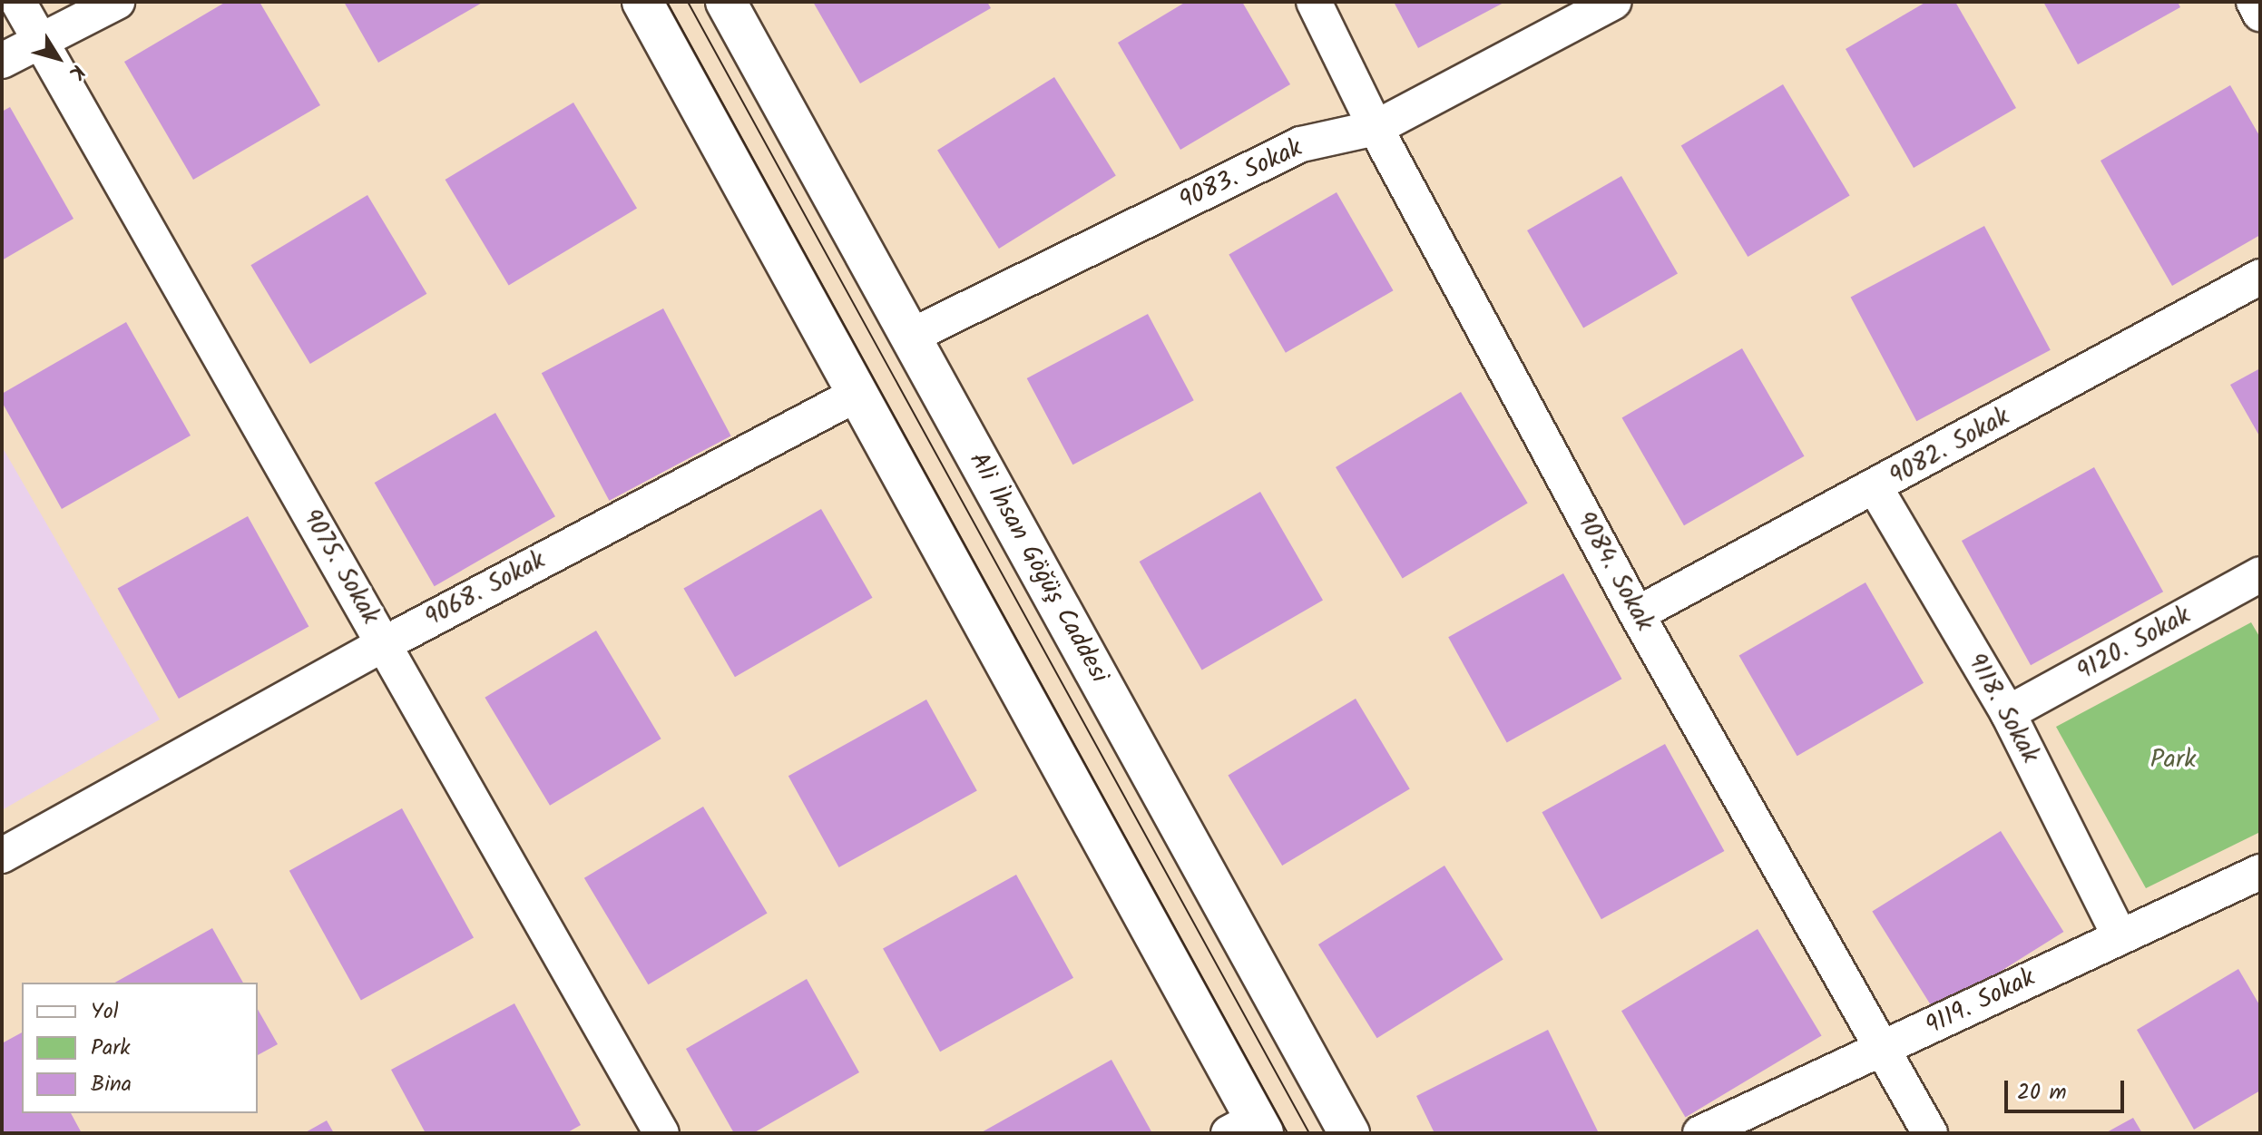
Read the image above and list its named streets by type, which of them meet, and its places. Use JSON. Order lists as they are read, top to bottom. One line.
{"streets":{"main road":["Ali İhsan Göğüş Caddesi"],"street":["9083. Sokak","9082. Sokak","9075. Sokak","9084. Sokak","9068. Sokak","9120. Sokak","9118. Sokak","9119. Sokak"]},"crossings":[["9083. Sokak","Ali İhsan Göğüş Caddesi"],["9083. Sokak","9084. Sokak"],["9082. Sokak","9084. Sokak"],["9082. Sokak","9118. Sokak"],["9075. Sokak","9068. Sokak"],["9084. Sokak","9119. Sokak"],["9120. Sokak","9118. Sokak"],["9118. Sokak","9119. Sokak"]],"parks":["Park"],"legend":["Yol","Park","Bina"],"scale_bar":"20 m","north":"bottom right"}
